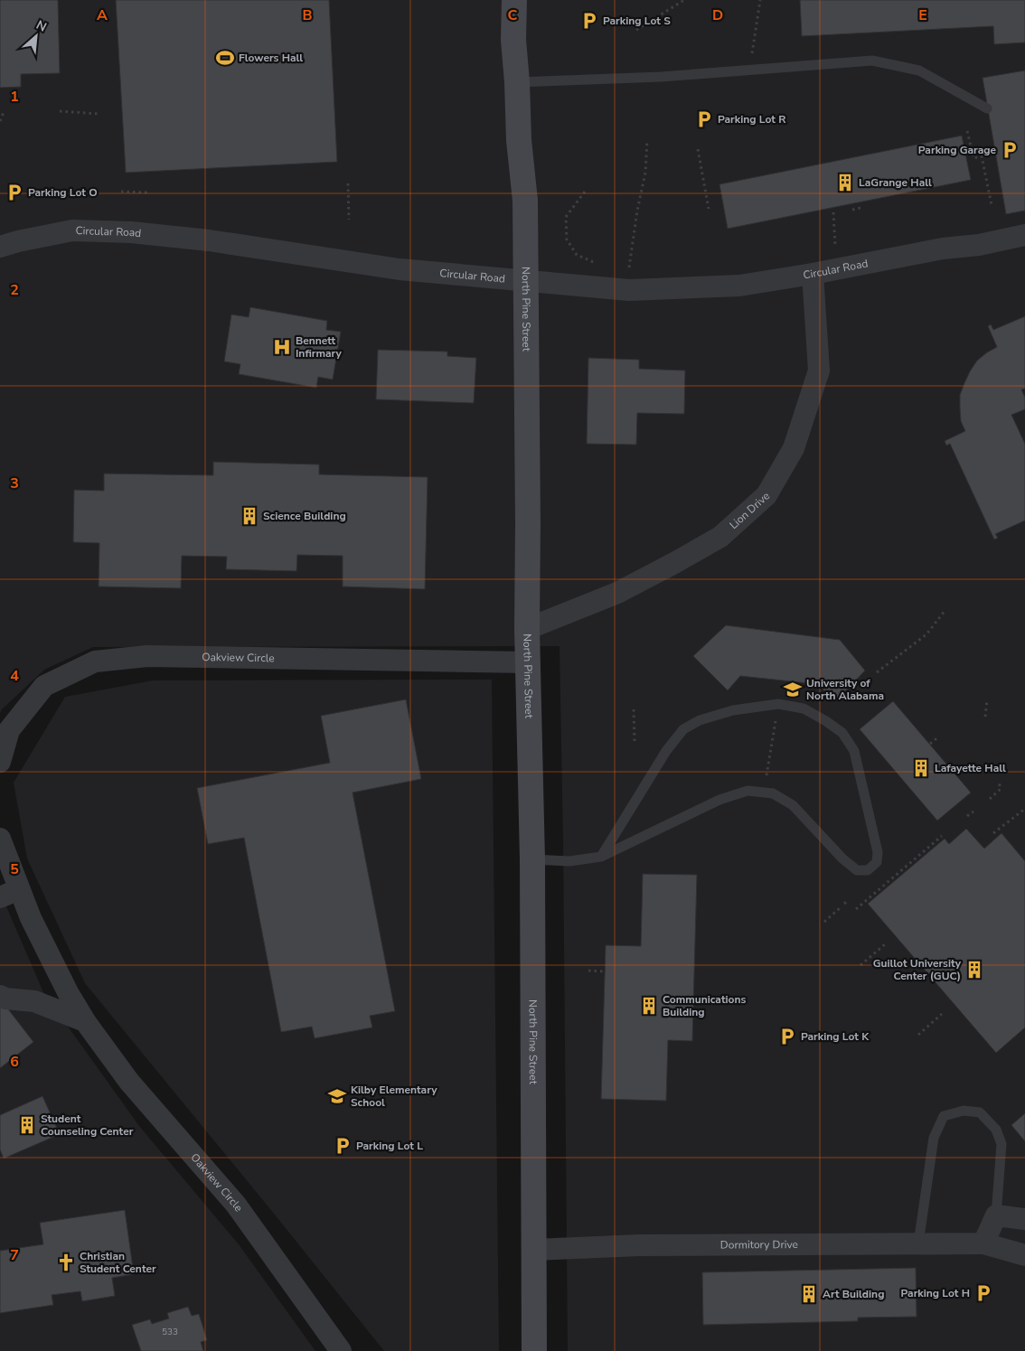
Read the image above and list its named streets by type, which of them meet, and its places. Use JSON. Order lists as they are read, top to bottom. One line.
{"streets":{"main road":["North Pine Street"],"street":["Circular Road","Lion Drive","Oakview Circle","Dormitory Drive"]},"crossings":[["Circular Road","Lion Drive"],["North Pine Street","Lion Drive"],["North Pine Street","Oakview Circle"],["North Pine Street","Dormitory Drive"]],"places":{"parking":["Parking Lot S","Parking Lot R","Parking Garage","Parking Lot O","Parking Lot K","Parking Lot L","Parking Lot H"],"sports":["Flowers Hall"],"building":["LaGrange Hall","Science Building","Lafayette Hall","Guillot University Center (GUC)","Communications Building","Student Counseling Center","Art Building"],"hospital":["Bennett Infirmary"],"school or university":["University of North Alabama","Kilby Elementary School"],"church":["Christian Student Center"]},"house_numbers":["533"],"north":"top right","grid":{"columns":["A","B","C","D","E"],"rows":["1","2","3","4","5","6","7"]}}
